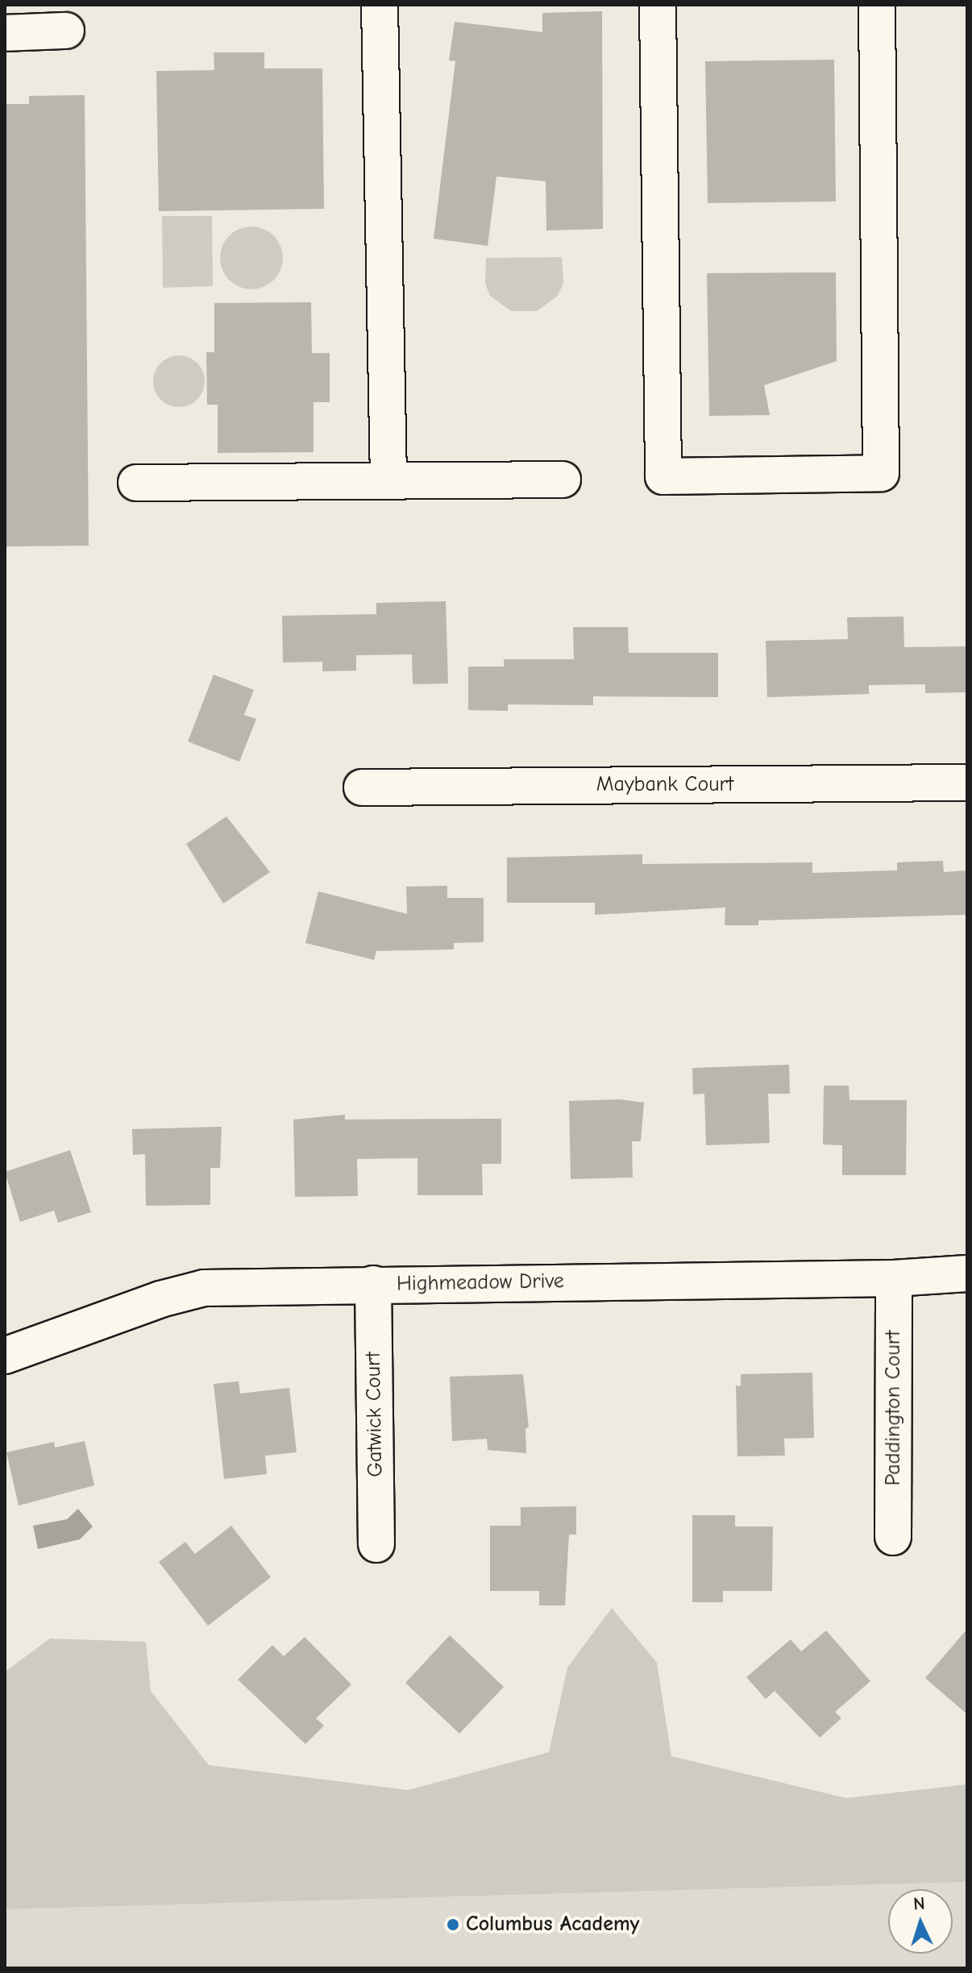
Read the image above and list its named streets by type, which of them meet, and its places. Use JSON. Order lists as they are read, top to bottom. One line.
{"streets":{"street":["Maybank Court","Highmeadow Drive","Paddington Court","Gatwick Court"]},"crossings":[["Highmeadow Drive","Paddington Court"],["Highmeadow Drive","Gatwick Court"]],"places":["Columbus Academy"],"north":"top"}
